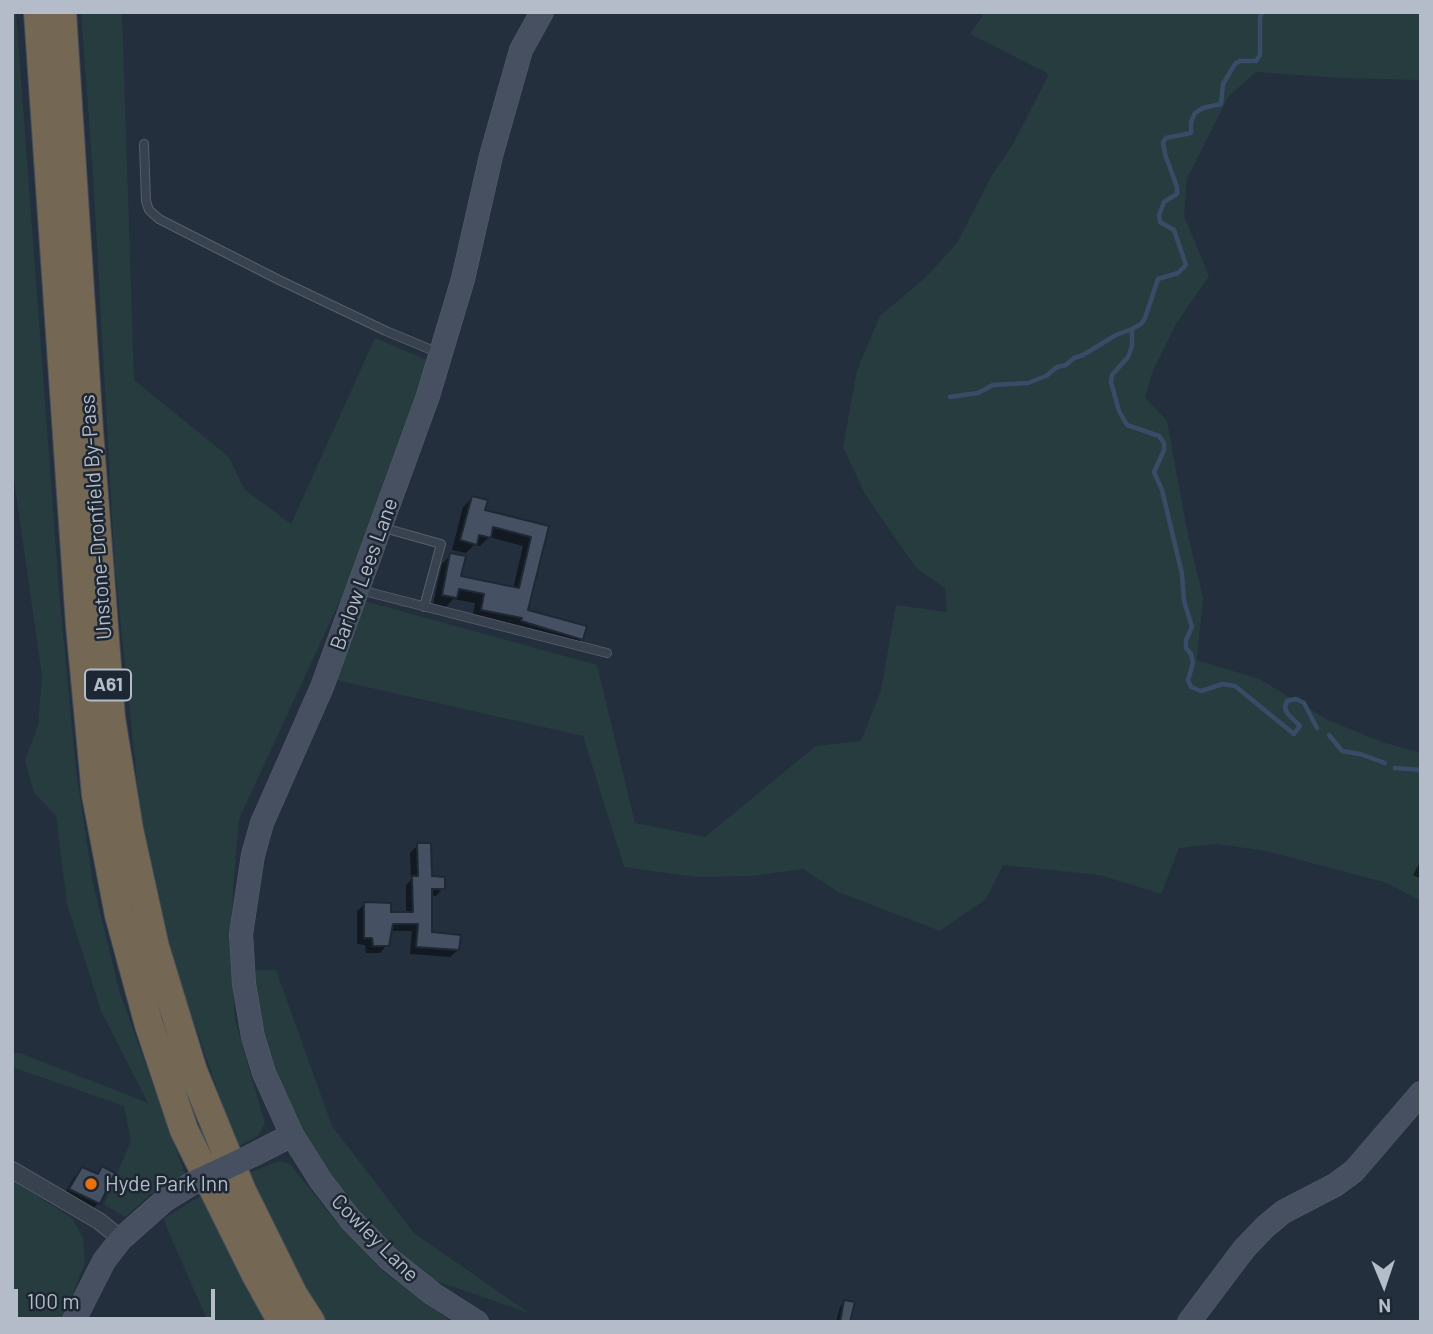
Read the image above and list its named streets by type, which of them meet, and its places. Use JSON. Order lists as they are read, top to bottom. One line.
{"streets":{"highway":["Unstone-Dronfield By-Pass","A61"],"street":["Barlow Lees Lane","Cowley Lane"]},"crossings":[["Barlow Lees Lane","Cowley Lane"]],"places":["Hyde Park Inn"],"scale_bar":"100 m","north":"bottom"}
